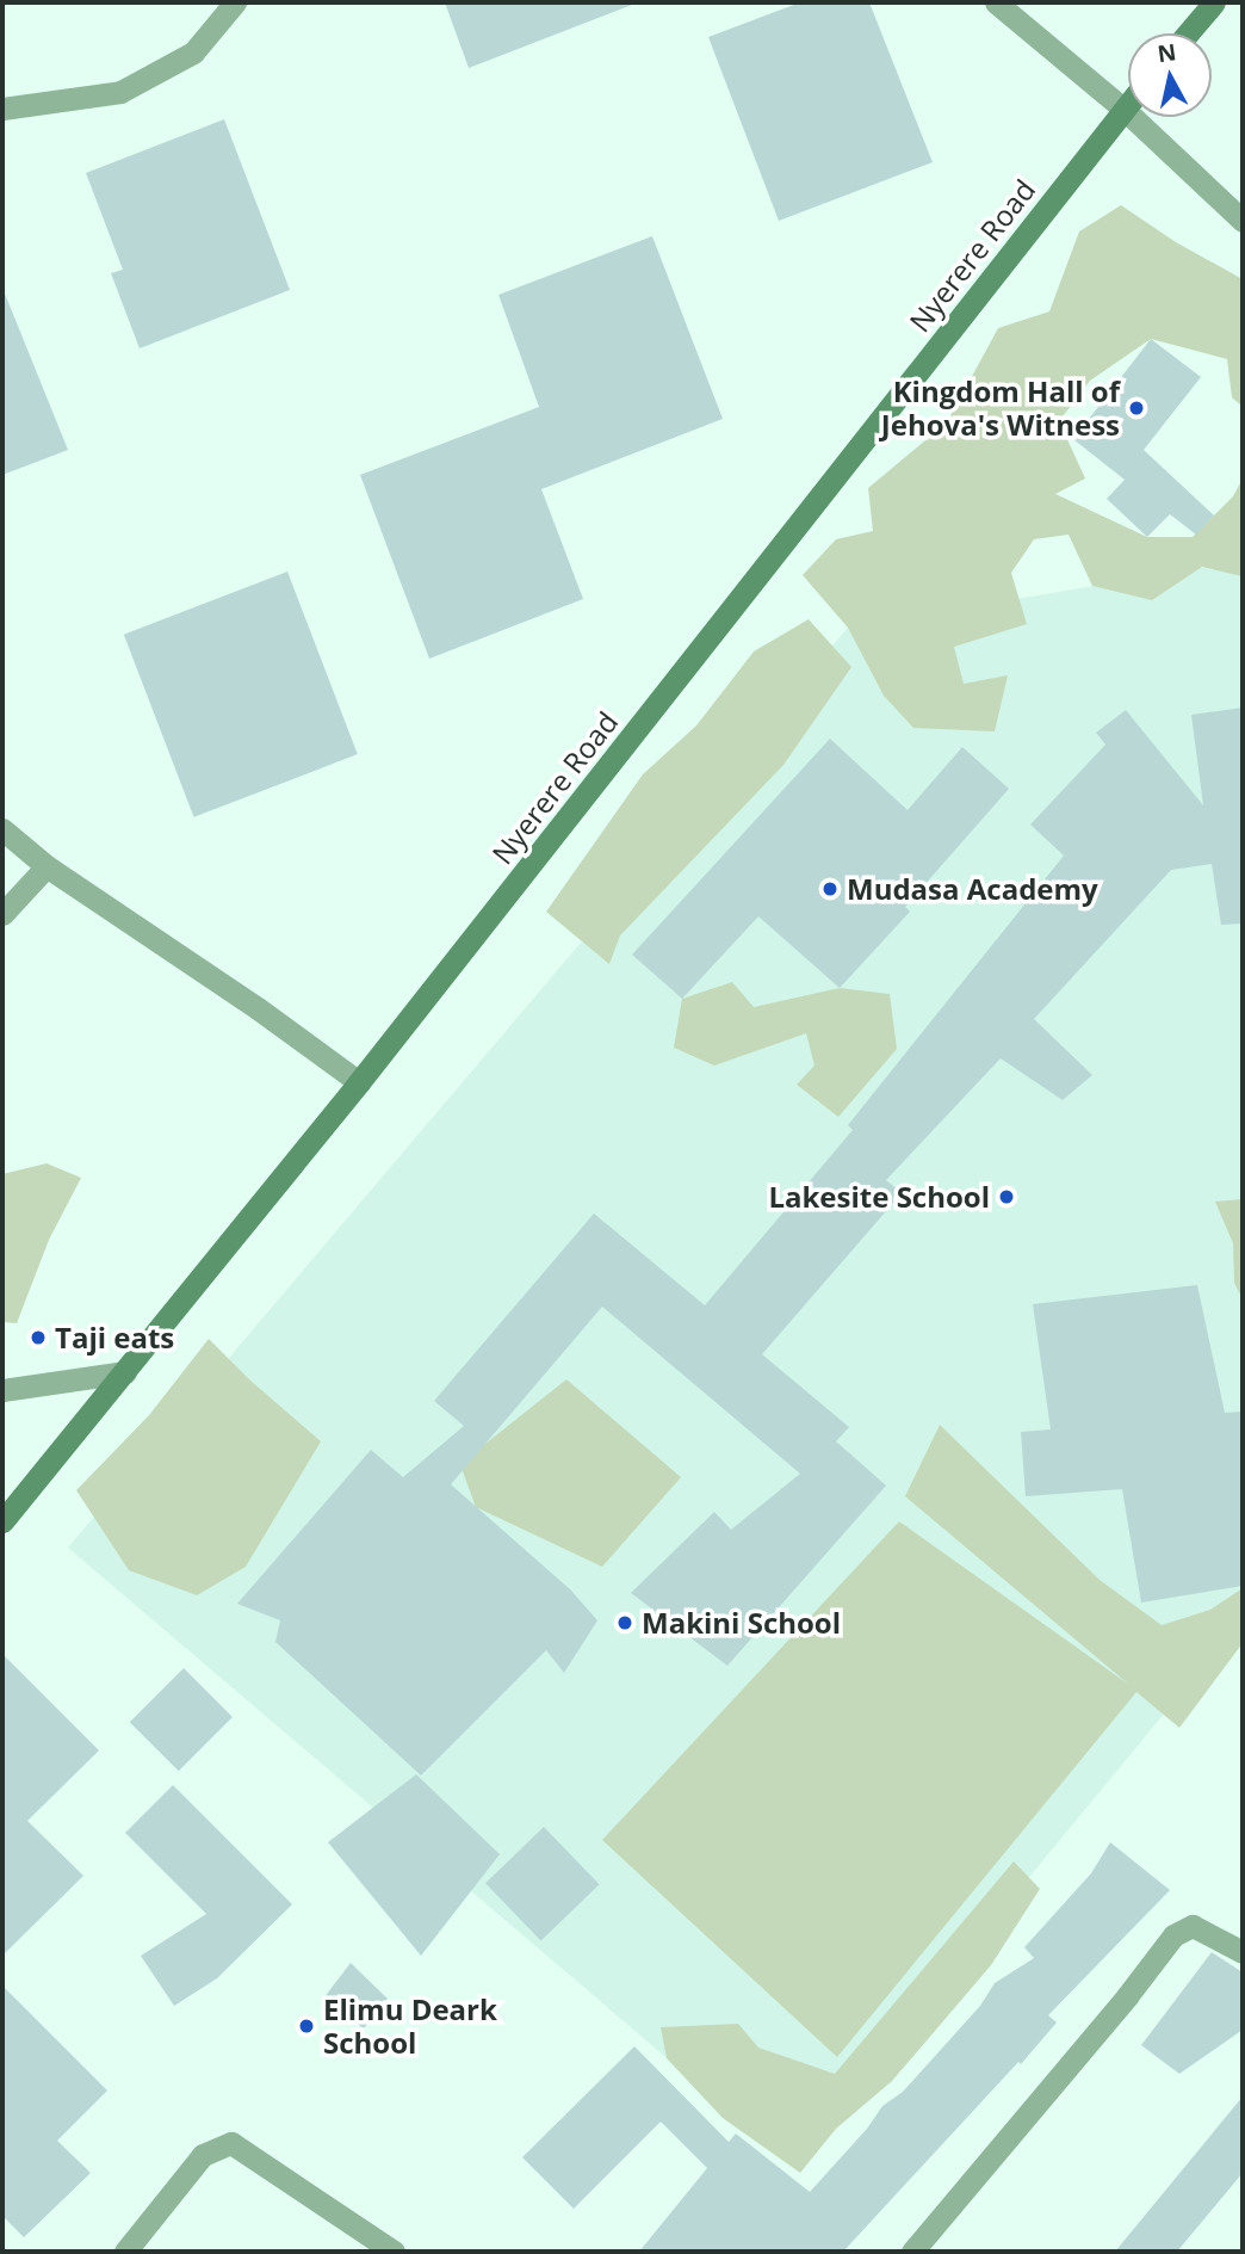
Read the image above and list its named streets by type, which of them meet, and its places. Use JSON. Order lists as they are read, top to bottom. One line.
{"streets":{"main road":["Nyerere Road"]},"places":["Kingdom Hall of Jehova's Witness","Mudasa Academy","Lakesite School","Taji eats","Makini School","Elimu Deark School"],"north":"top"}
